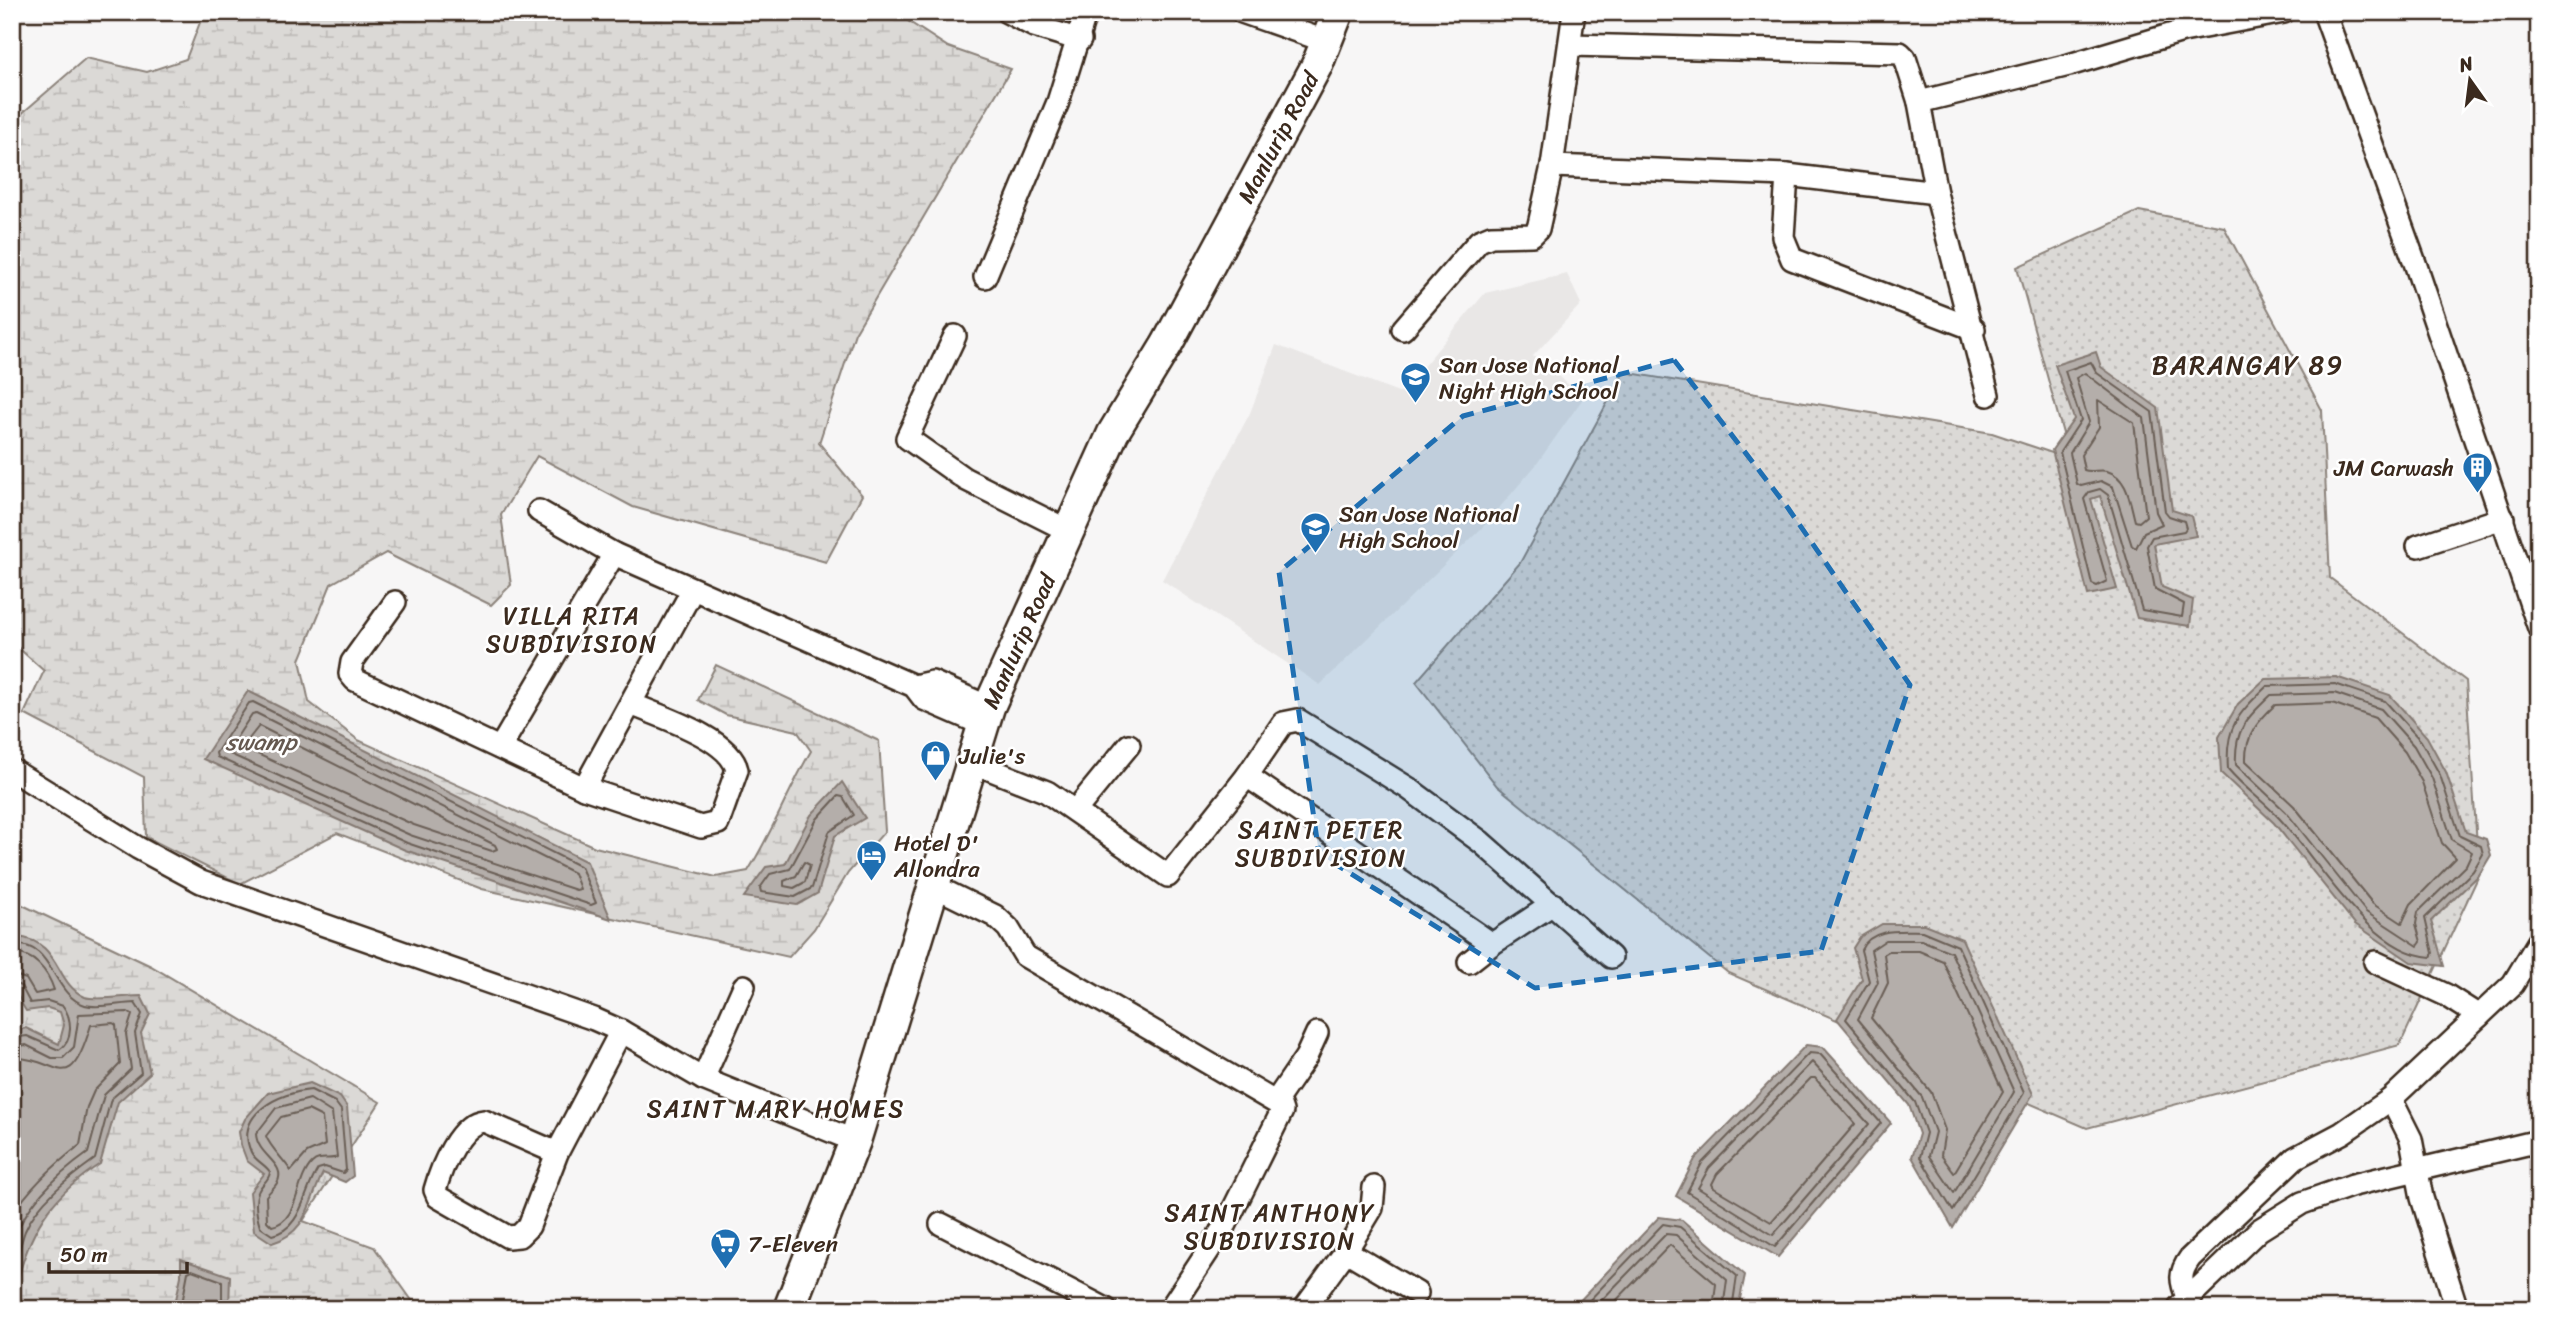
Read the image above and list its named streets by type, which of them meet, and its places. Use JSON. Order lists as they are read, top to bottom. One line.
{"streets":{"main road":["Manlurip Road"]},"districts":["BARANGAY 89","VILLA RITA SUBDIVISION","SAINT PETER SUBDIVISION","SAINT MARY HOMES","SAINT ANTHONY SUBDIVISION"],"water":["swamp"],"places":{"school or university":["San Jose National Night High School","San Jose National High School"],"building":["JM Carwash"],"shop":["Julie's"],"hotel":["Hotel D' Allondra"],"supermarket":["7-Eleven"]},"scale_bar":"50 m","north":"top"}
